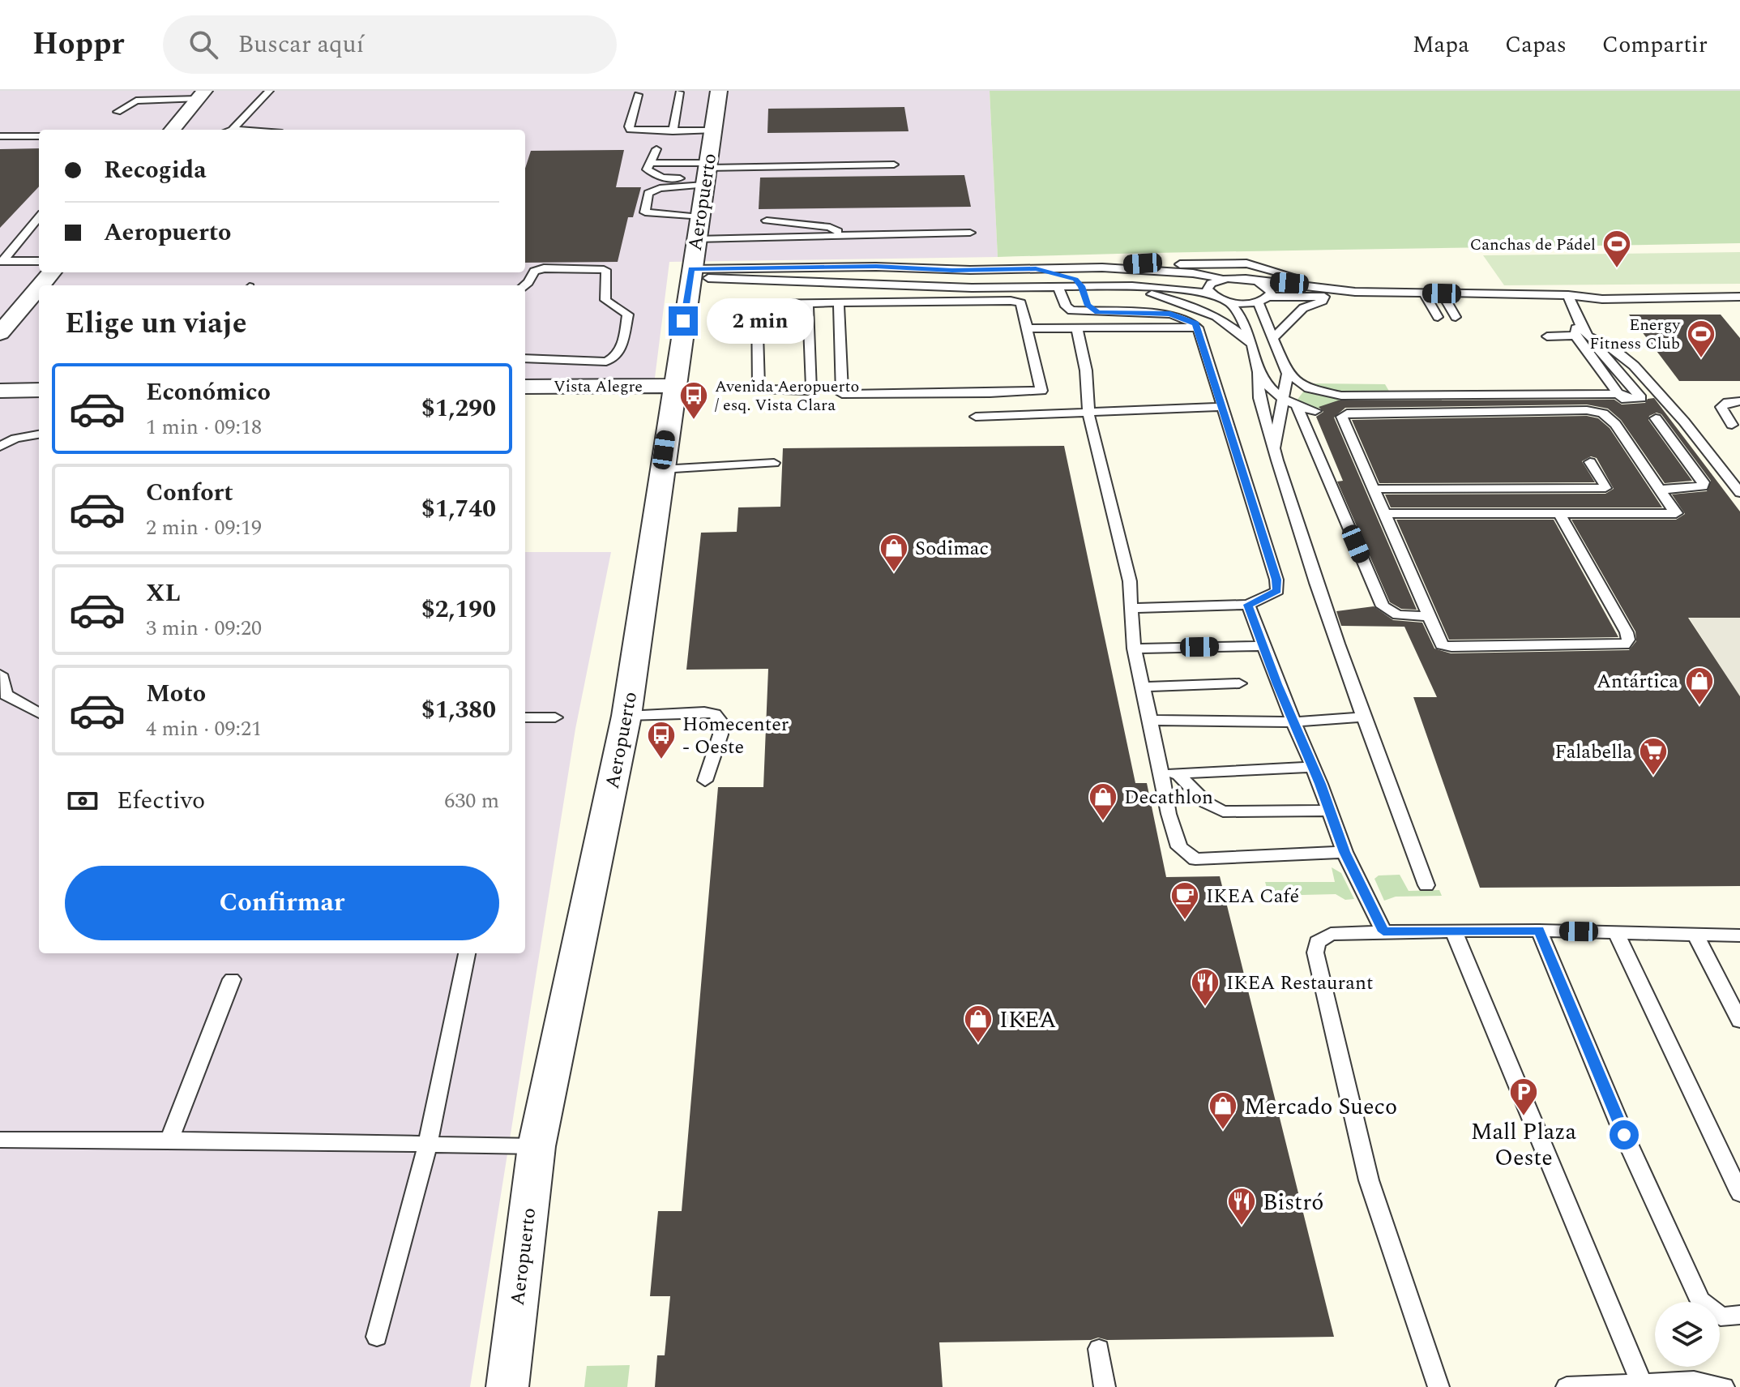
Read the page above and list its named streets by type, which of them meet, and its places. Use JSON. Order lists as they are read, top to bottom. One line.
{"streets":{"street":["Aeropuerto","Vista Alegre"]},"crossings":[["Aeropuerto","Vista Alegre"]],"places":{"sports":["Canchas de Pádel","Energy Fitness Club"],"bus stop":["Avenida Aeropuerto / esq. Vista Clara","Homecenter - Oeste"],"shop":["Sodimac","Antártica","Decathlon","IKEA","Mercado Sueco"],"supermarket":["Falabella"],"cafe":["IKEA Café"],"restaurant":["IKEA Restaurant","Bistró"],"parking":["Mall Plaza Oeste"]},"page":{"header":"Hoppr","search":"Buscar aquí","nav":["Mapa","Capas","Compartir"],"banner":["Recogida","Aeropuerto"],"heading":"Elige un viaje","bubble":"2 min","list":[{"name":"Económico","note":"1 min · 09:18","value":"$1,290"},{"name":"Confort","note":"2 min · 09:19","value":"$1,740"},{"name":"XL","note":"3 min · 09:20","value":"$2,190"},{"name":"Moto","note":"4 min · 09:21","value":"$1,380"}],"pay":["Efectivo","630 m"],"buttons":"Confirmar"}}
